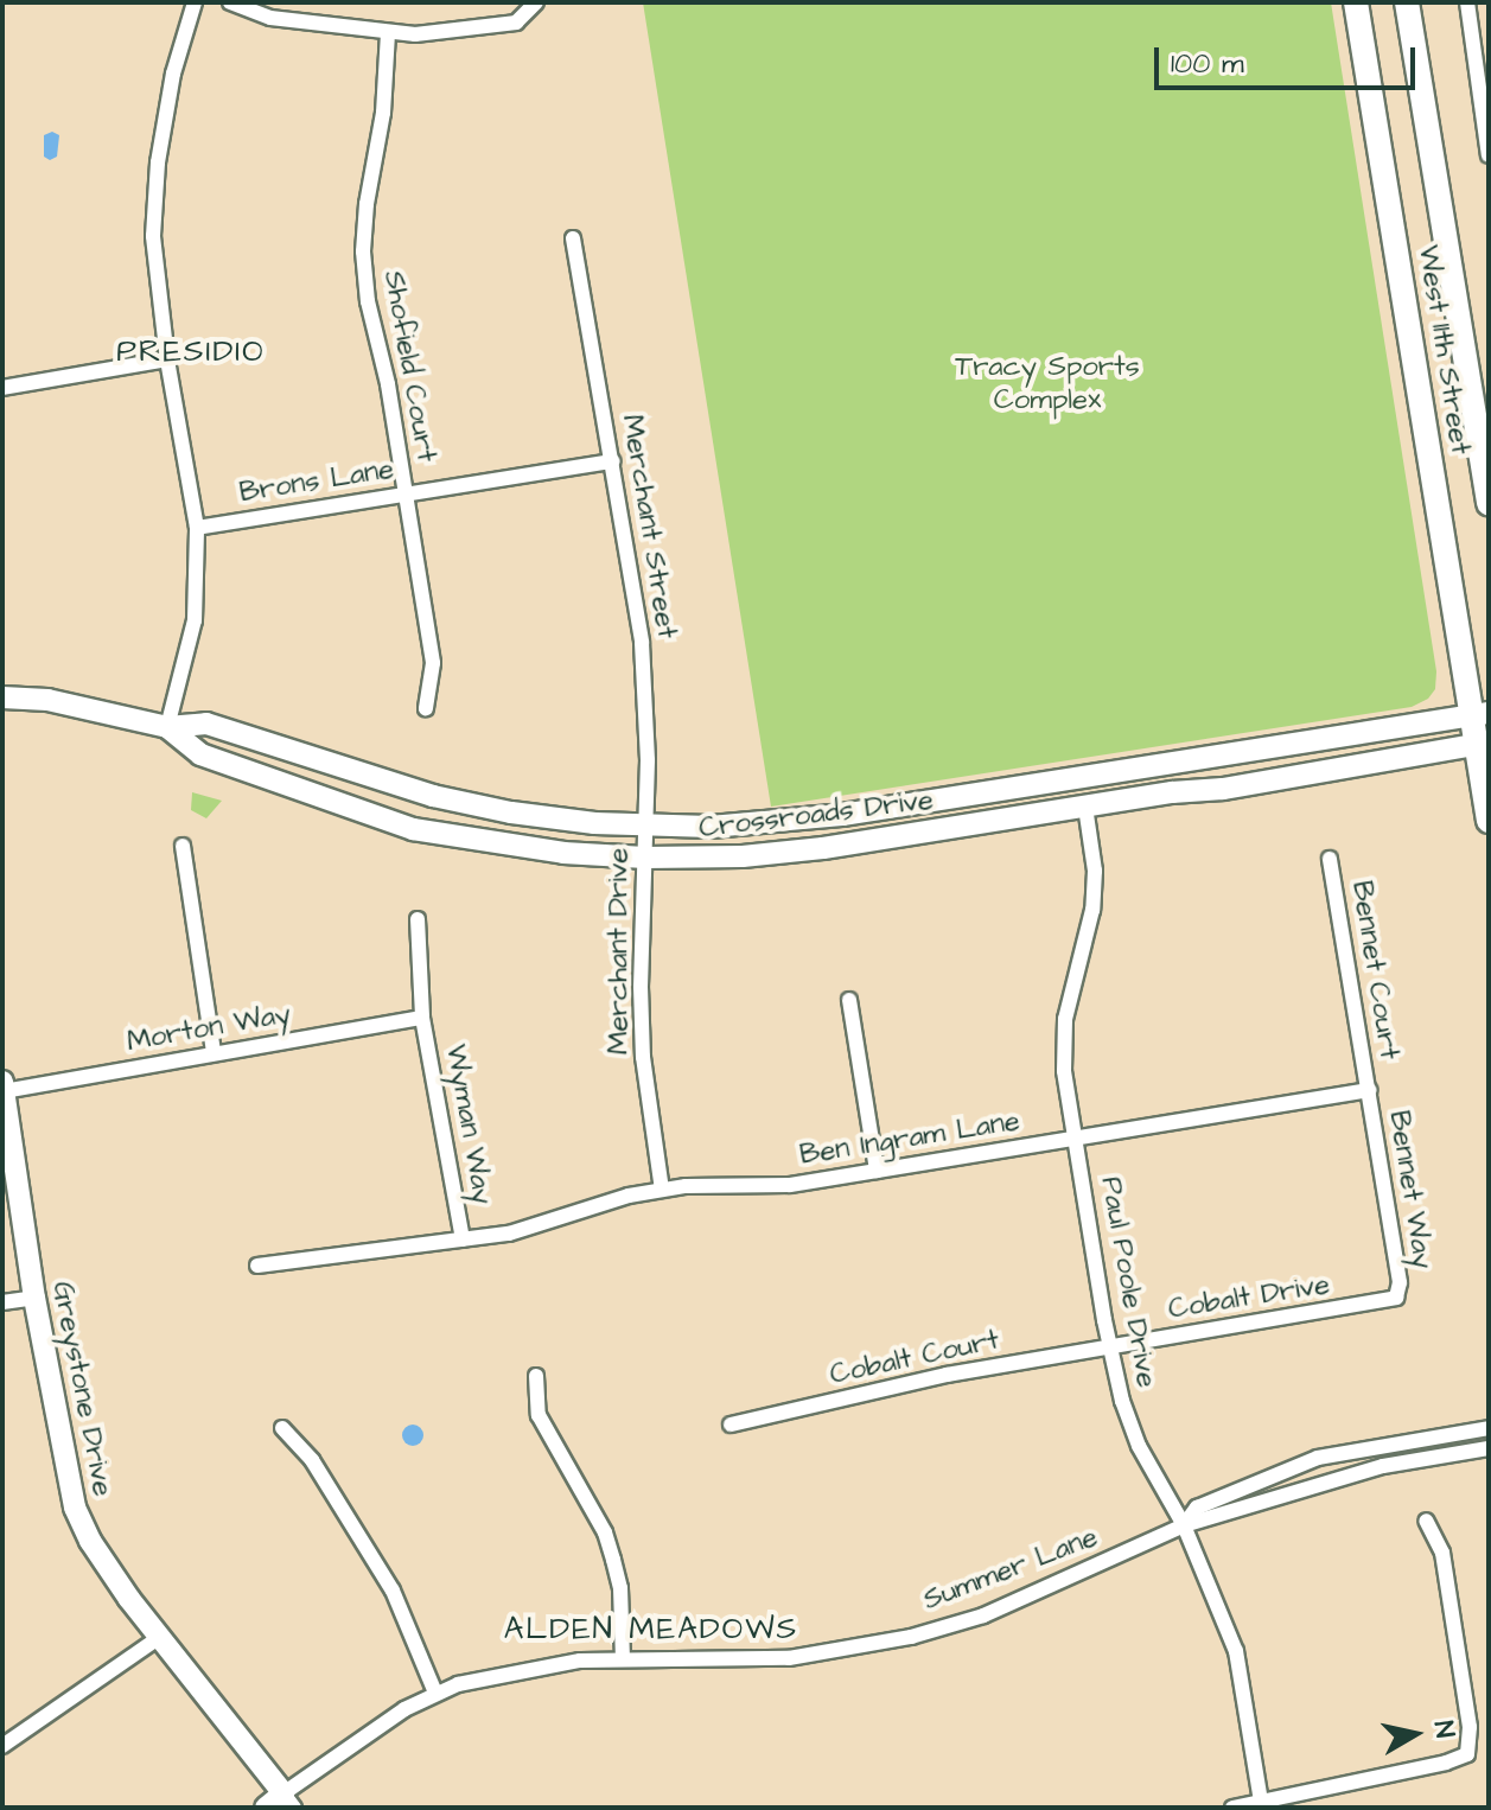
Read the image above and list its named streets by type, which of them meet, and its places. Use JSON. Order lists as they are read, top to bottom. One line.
{"streets":{"main road":["West 11th Street"],"street":["Shofield Court","Brons Lane","Merchant Street","Crossroads Drive","Merchant Drive","Bennet Court","Morton Way","Wyman Way","Ben Ingram Lane","Bennet Way","Paul Poole Drive","Cobalt Drive","Cobalt Court","Greystone Drive","Summer Lane"]},"crossings":[["West 11th Street","Crossroads Drive"],["Shofield Court","Brons Lane"],["Brons Lane","Merchant Street"],["Merchant Street","Crossroads Drive"],["Merchant Street","Merchant Drive"],["Crossroads Drive","Merchant Drive"],["Crossroads Drive","Paul Poole Drive"],["Merchant Drive","Ben Ingram Lane"],["Bennet Court","Ben Ingram Lane"],["Bennet Court","Bennet Way"],["Morton Way","Wyman Way"],["Morton Way","Greystone Drive"],["Wyman Way","Ben Ingram Lane"],["Ben Ingram Lane","Bennet Way"],["Ben Ingram Lane","Paul Poole Drive"],["Bennet Way","Cobalt Drive"],["Paul Poole Drive","Cobalt Drive"],["Paul Poole Drive","Cobalt Court"],["Paul Poole Drive","Summer Lane"],["Cobalt Drive","Cobalt Court"],["Greystone Drive","Summer Lane"]],"districts":["PRESIDIO","ALDEN MEADOWS"],"parks":["Tracy Sports Complex"],"scale_bar":"100 m","north":"right"}
